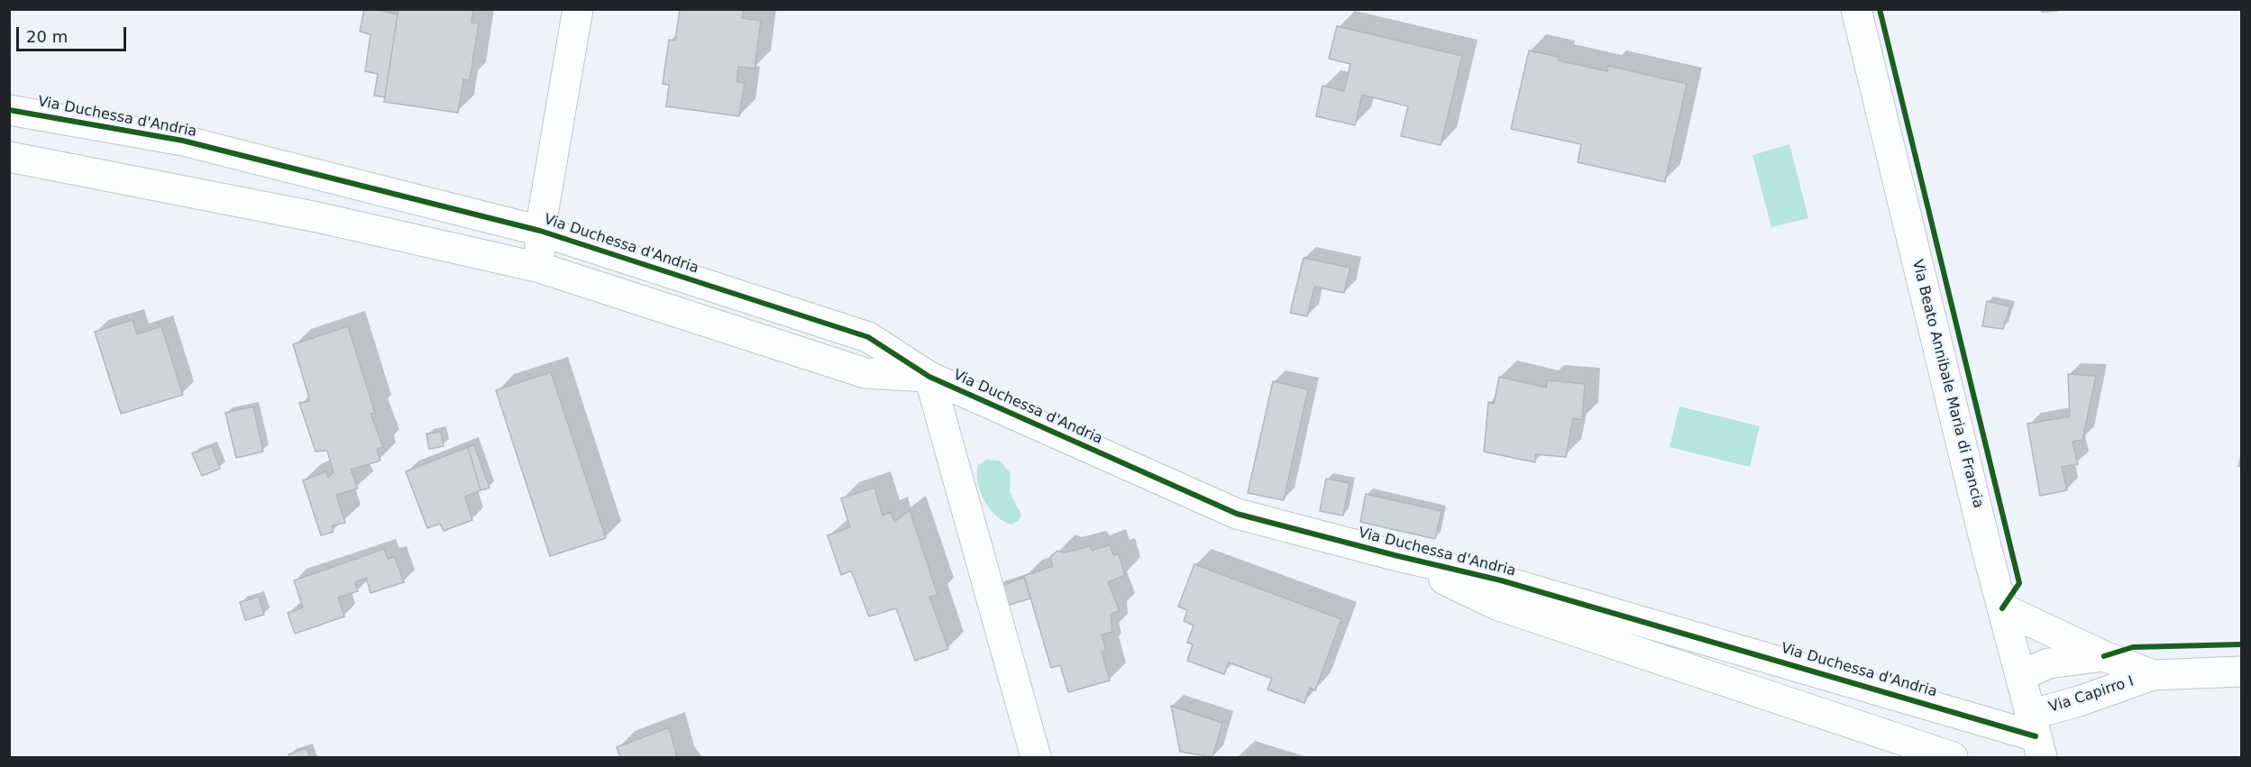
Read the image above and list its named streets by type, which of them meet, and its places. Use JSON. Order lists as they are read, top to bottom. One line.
{"streets":{"street":["Via Duchessa d'Andria","Via Beato Annibale Maria di Francia","Via Capirro I"]},"crossings":[["Via Duchessa d'Andria","Via Beato Annibale Maria di Francia"],["Via Duchessa d'Andria","Via Capirro I"],["Via Beato Annibale Maria di Francia","Via Capirro I"]],"scale_bar":"20 m"}
